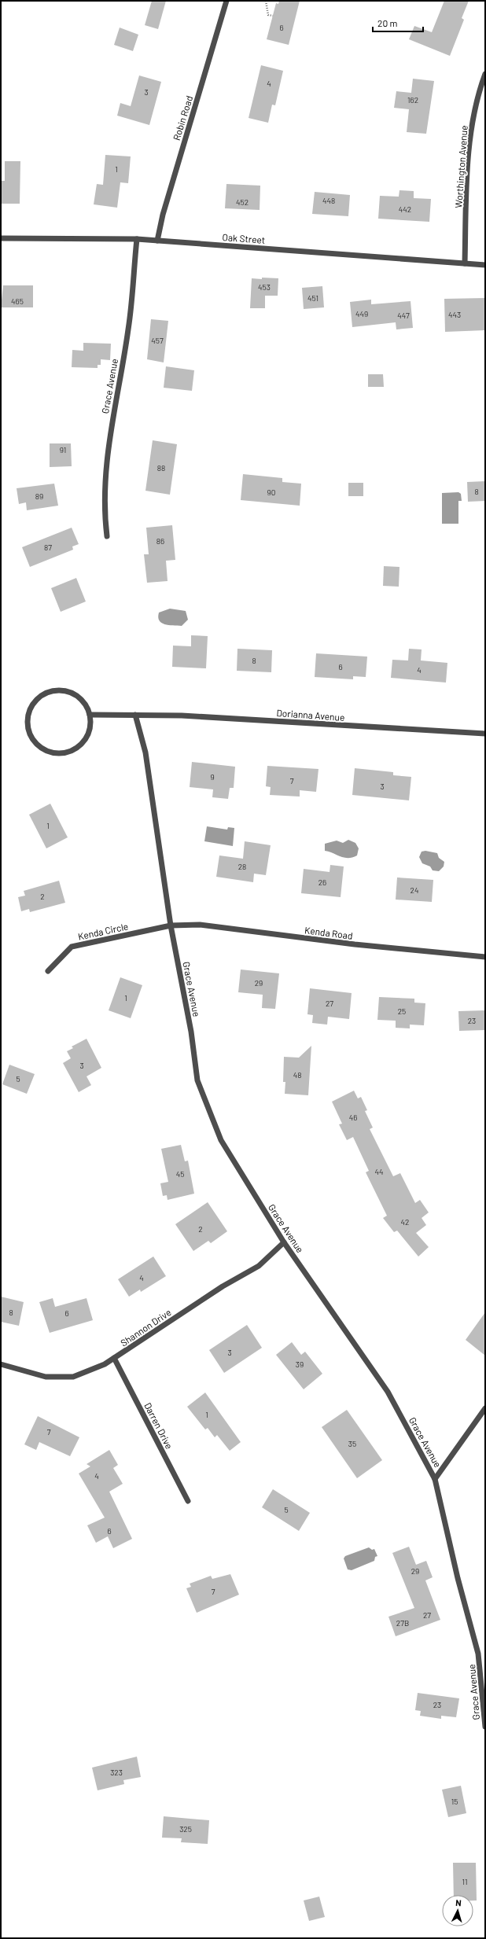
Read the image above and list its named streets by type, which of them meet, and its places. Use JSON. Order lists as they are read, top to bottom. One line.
{"streets":{"street":["Robin Road","Worthington Avenue","Oak Street","Grace Avenue","Dorianna Avenue","Kenda Circle","Kenda Road","Shannon Drive","Darren Drive"]},"crossings":[["Robin Road","Oak Street"],["Worthington Avenue","Oak Street"],["Oak Street","Grace Avenue"],["Grace Avenue","Dorianna Avenue"],["Grace Avenue","Kenda Circle"],["Grace Avenue","Kenda Road"],["Grace Avenue","Shannon Drive"],["Kenda Circle","Kenda Road"],["Shannon Drive","Darren Drive"]],"house_numbers":["6","4","3","162","1","448","452","442","453","451","465","449","443","447","457","91","88","8","90","89","86","87","8","6","4","9","7","3","1","28","26","24","2","29","1","27","25","23","3","48","5","46","44","45","42","2","4","8","6","3","39","1","7","35","4","5","6","29","7","27","27B","23","323","15","325","11"],"scale_bar":"20 m","north":"top"}
